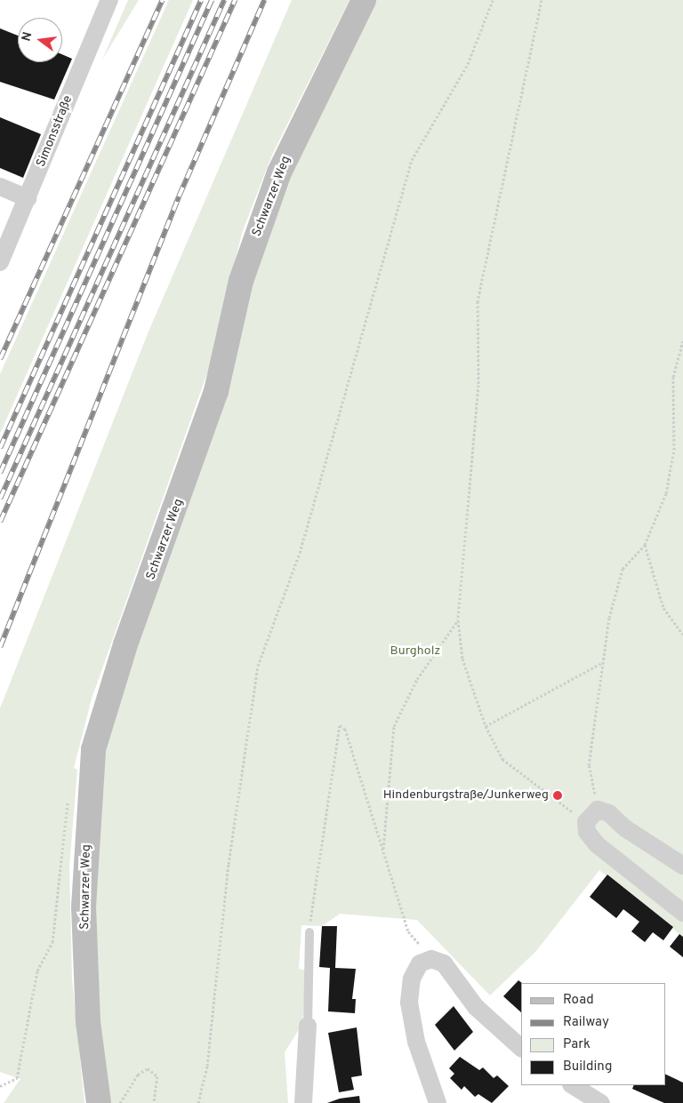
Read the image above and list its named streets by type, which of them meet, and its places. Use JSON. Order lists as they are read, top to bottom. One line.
{"streets":{"street":["Simonsstraße","Schwarzer Weg"]},"parks":["Burgholz"],"places":["Hindenburgstraße/Junkerweg"],"legend":["Road","Railway","Park","Building"],"north":"left"}
